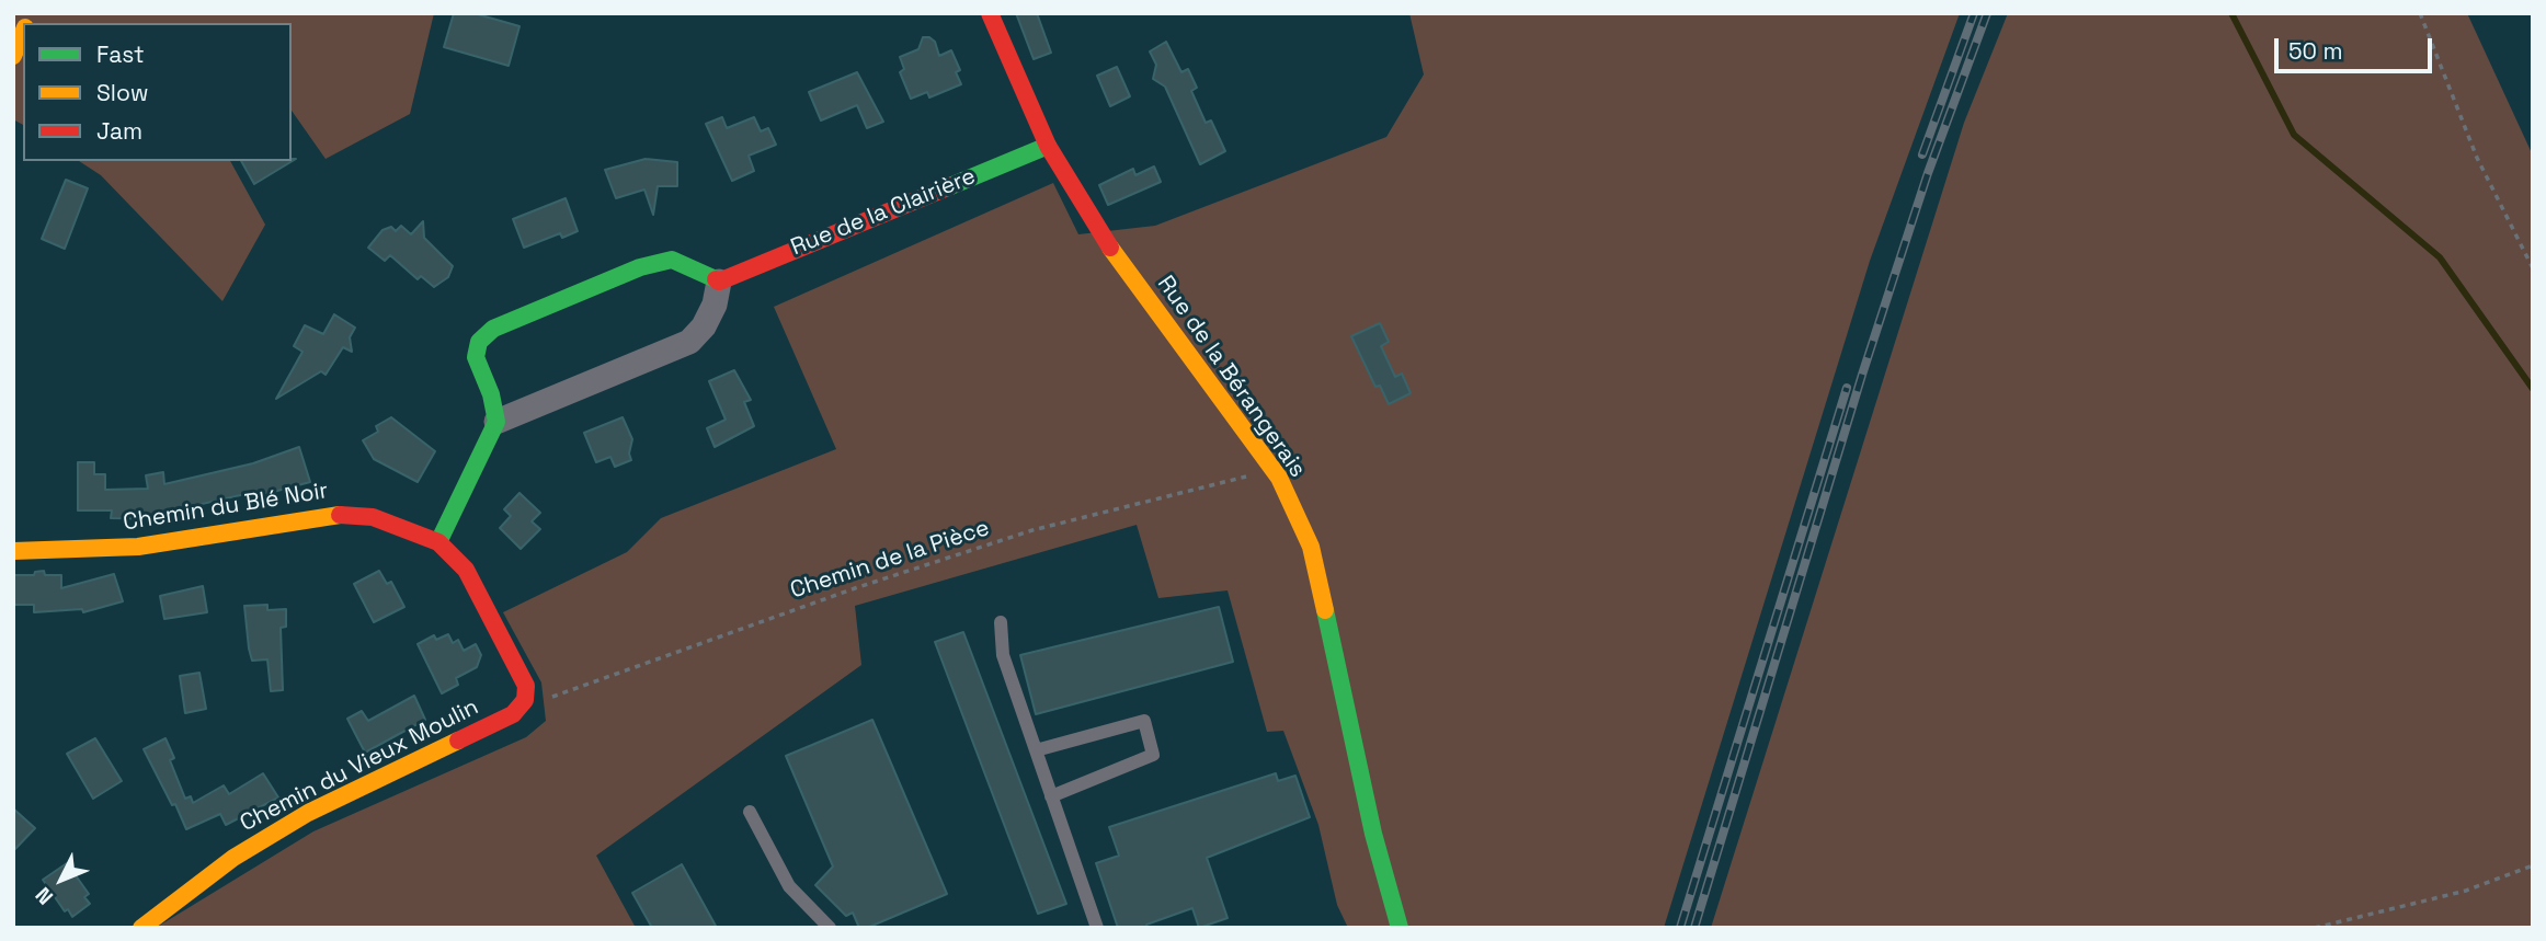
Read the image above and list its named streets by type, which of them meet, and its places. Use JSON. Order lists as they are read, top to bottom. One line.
{"streets":{"street":["Rue de la Clairière","Rue de la Bérangerais","Chemin du Blé Noir","Chemin du Vieux Moulin"],"path":["Chemin de la Pièce"]},"crossings":[["Rue de la Clairière","Rue de la Bérangerais"],["Rue de la Bérangerais","Chemin de la Pièce"],["Chemin du Blé Noir","Chemin de la Pièce"],["Chemin du Blé Noir","Chemin du Vieux Moulin"],["Chemin de la Pièce","Chemin du Vieux Moulin"]],"legend":["Fast","Slow","Jam"],"scale_bar":"50 m","north":"bottom left"}
